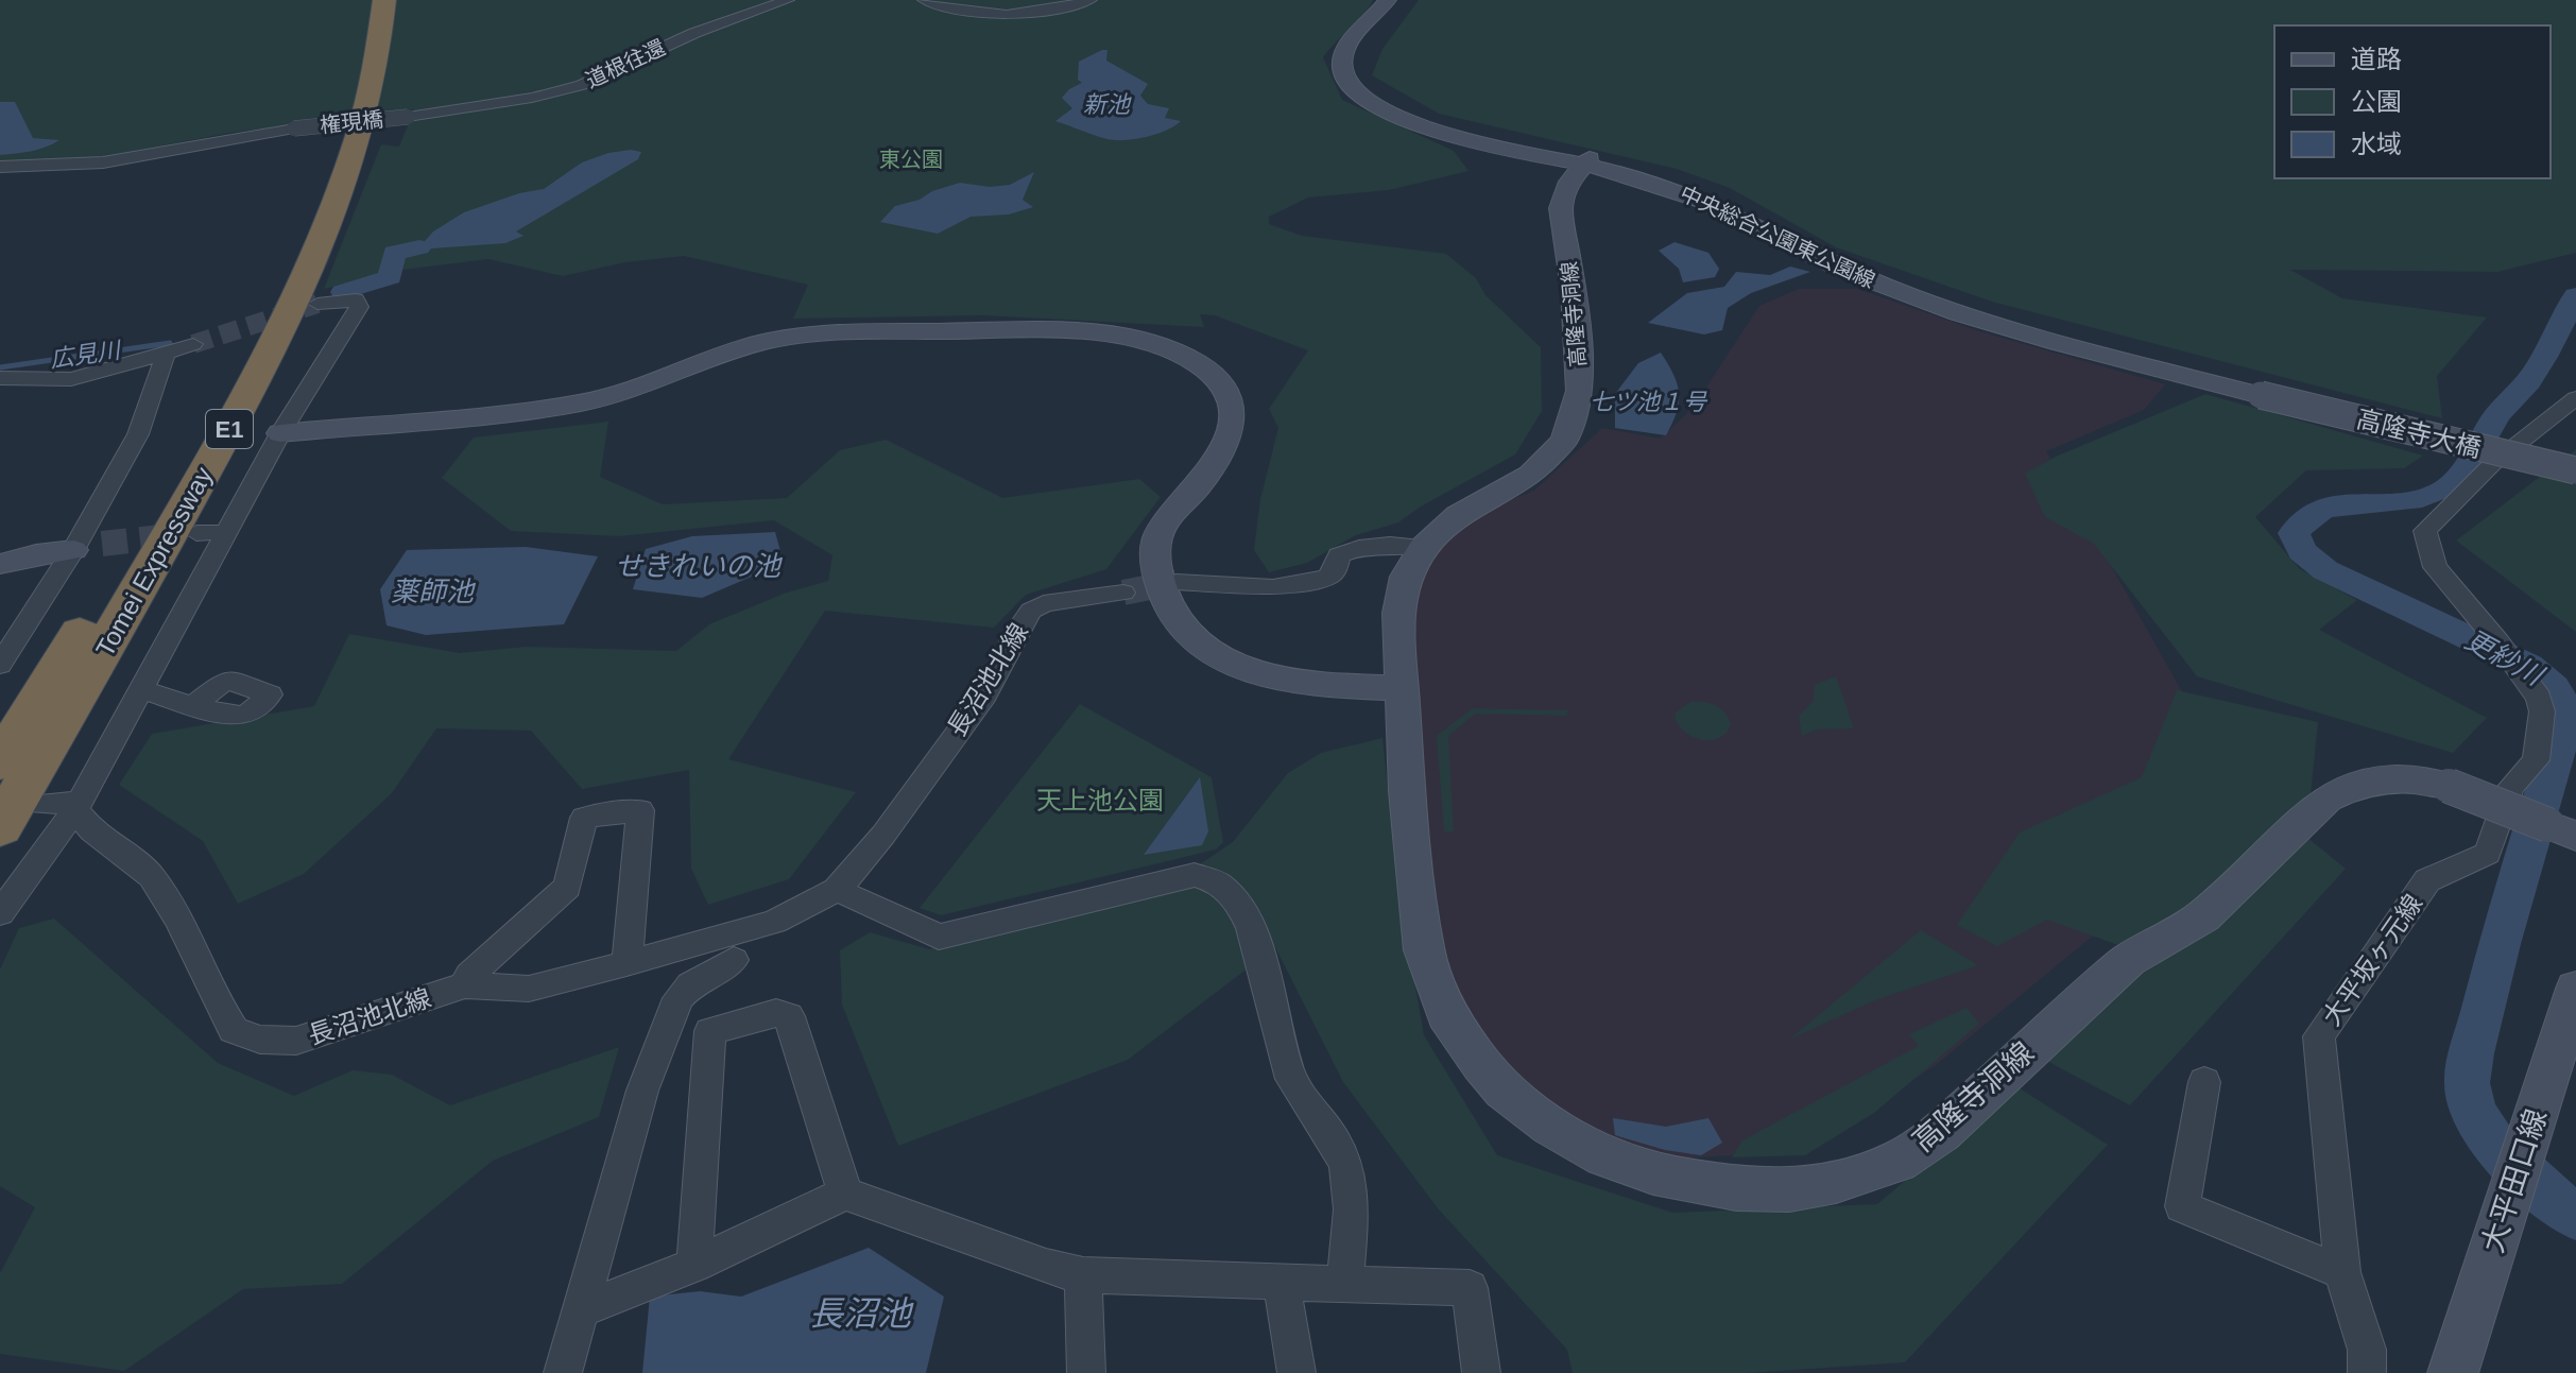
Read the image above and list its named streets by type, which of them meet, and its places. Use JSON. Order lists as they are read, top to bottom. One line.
{"streets":{"highway":["E1","Tomei Expressway"],"street":["道根往還","権現橋","中央総合公園東公園線","高隆寺洞線","高隆寺大橋","長沼池北線","大平坂ヶ元線","大平田口線"]},"crossings":[["道根往還","権現橋"],["中央総合公園東公園線","高隆寺洞線"],["中央総合公園東公園線","高隆寺大橋"]],"water":["新池","広見川","七ツ池１号","せきれいの池","薬師池","更紗川","長沼池"],"parks":["東公園","天上池公園"],"legend":["道路","公園","水域"]}
